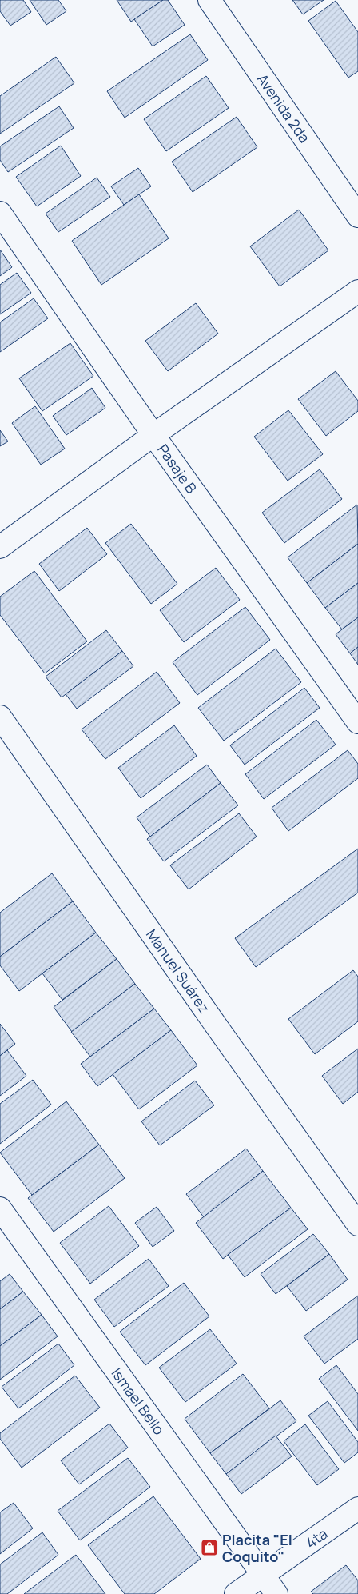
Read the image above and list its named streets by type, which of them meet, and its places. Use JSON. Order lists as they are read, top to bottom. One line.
{"streets":{"street":["Avenida 2da","Pasaje B","Manuel Suárez","Ismael Bello","4ta"]},"crossings":[["Ismael Bello","4ta"]],"places":{"shop":["Placita \"El Coquito\""]}}
